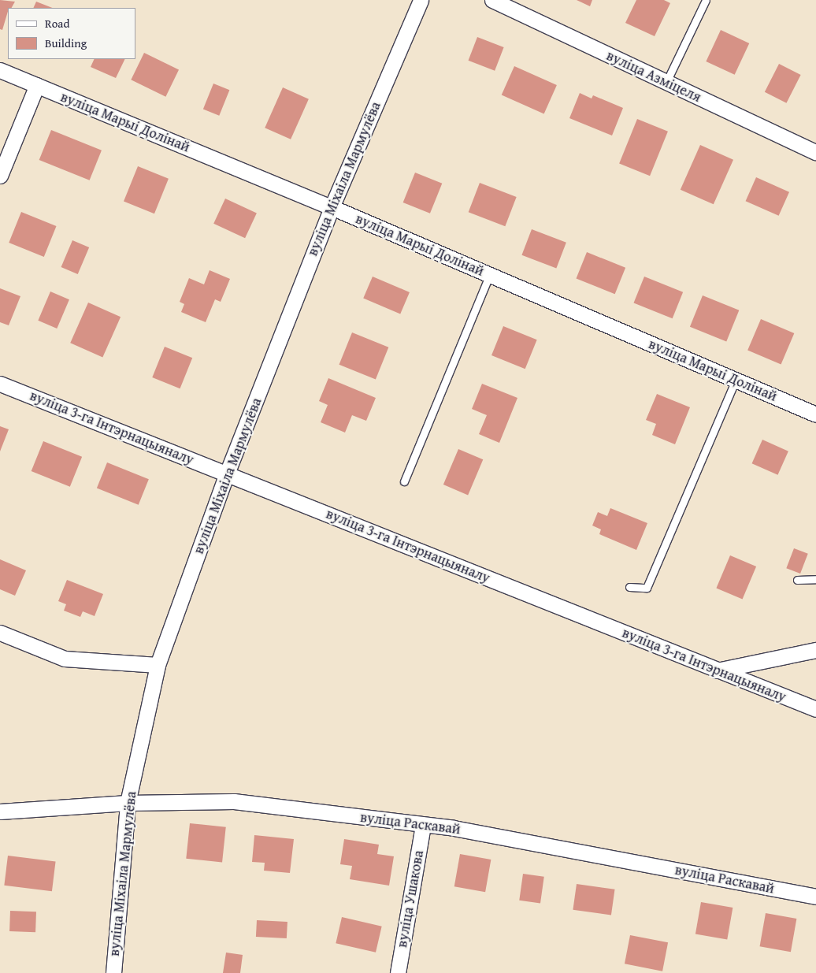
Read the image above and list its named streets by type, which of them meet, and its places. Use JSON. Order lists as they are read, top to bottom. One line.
{"streets":{"street":["вуліца Азміцеля","вуліца Марыі Долінай","вуліца Міхаіла Мармулёва","вуліца 3-га Інтэрнацыяналу","вуліца Раскавай","вуліца Ушакова"]},"crossings":[["вуліца Марыі Долінай","вуліца Міхаіла Мармулёва"],["вуліца Міхаіла Мармулёва","вуліца 3-га Інтэрнацыяналу"],["вуліца Міхаіла Мармулёва","вуліца Раскавай"],["вуліца Раскавай","вуліца Ушакова"]],"legend":["Road","Building"]}
